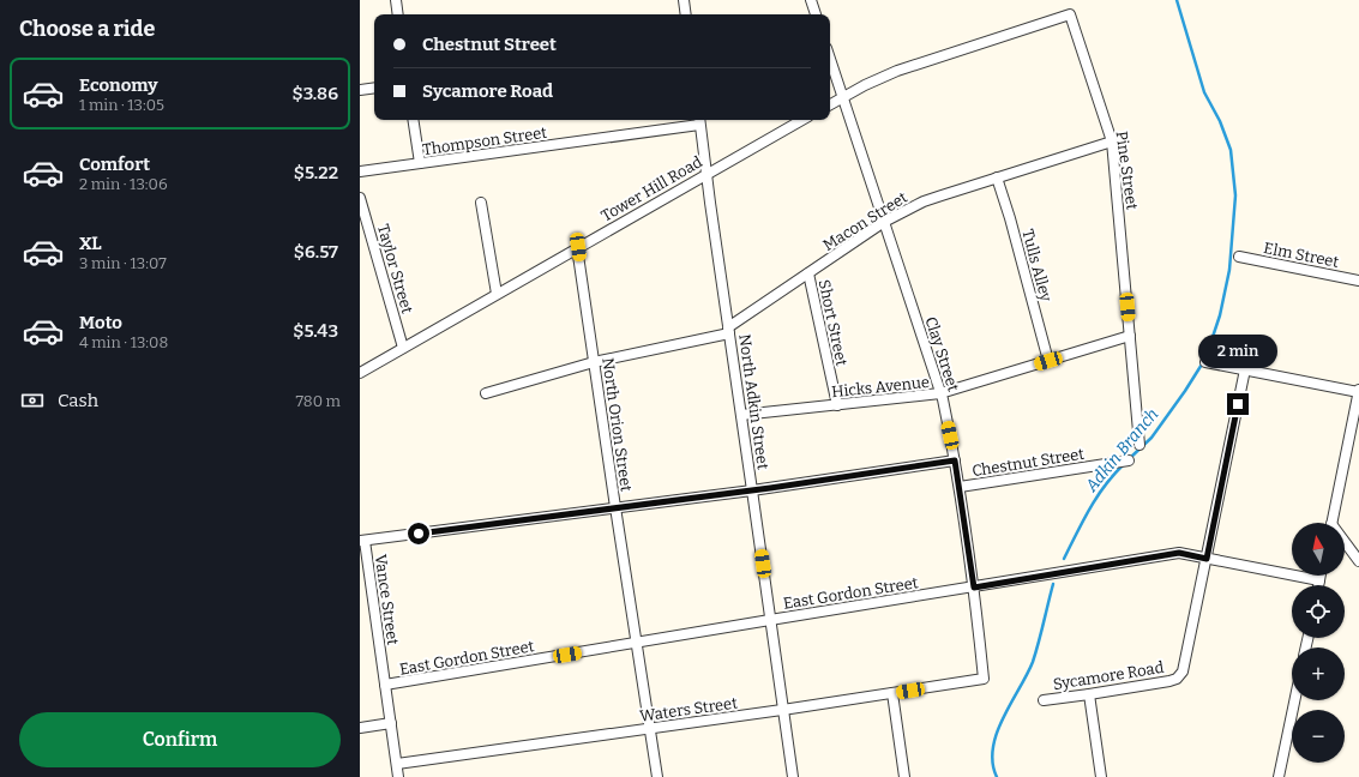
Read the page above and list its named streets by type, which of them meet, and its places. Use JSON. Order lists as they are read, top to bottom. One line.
{"streets":{"street":["Thompson Street","Pine Street","Tower Hill Road","Macon Street","Elm Street","Tulls Alley","Taylor Street","Short Street","Clay Street","Hicks Avenue","North Adkin Street","North Orion Street","Chestnut Street","East Gordon Street","Vance Street","Sycamore Road","Waters Street"]},"crossings":[["Thompson Street","North Adkin Street"],["Pine Street","Macon Street"],["Pine Street","Clay Street"],["Pine Street","Hicks Avenue"],["Tower Hill Road","Taylor Street"],["Tower Hill Road","North Adkin Street"],["Tower Hill Road","North Orion Street"],["Macon Street","Tulls Alley"],["Macon Street","Short Street"],["Macon Street","Clay Street"],["Macon Street","North Adkin Street"],["Macon Street","North Orion Street"],["Tulls Alley","Hicks Avenue"],["Short Street","Hicks Avenue"],["Clay Street","Hicks Avenue"],["Clay Street","Chestnut Street"],["Clay Street","East Gordon Street"],["Clay Street","Waters Street"],["Hicks Avenue","North Adkin Street"],["North Adkin Street","Chestnut Street"],["North Adkin Street","East Gordon Street"],["North Adkin Street","Waters Street"],["North Orion Street","Chestnut Street"],["North Orion Street","East Gordon Street"],["North Orion Street","Waters Street"],["Chestnut Street","Vance Street"],["East Gordon Street","Vance Street"],["East Gordon Street","Sycamore Road"],["Vance Street","Waters Street"]],"water":["Adkin Branch"],"north":"top","page":{"heading":"Choose a ride","banner":["Chestnut Street","Sycamore Road"],"list":[{"name":"Economy","note":"1 min · 13:05","value":"$3.86"},{"name":"Comfort","note":"2 min · 13:06","value":"$5.22"},{"name":"XL","note":"3 min · 13:07","value":"$6.57"},{"name":"Moto","note":"4 min · 13:08","value":"$5.43"}],"bubble":"2 min","pay":["Cash","780 m"],"map_buttons":["+","−"],"buttons":"Confirm"}}
